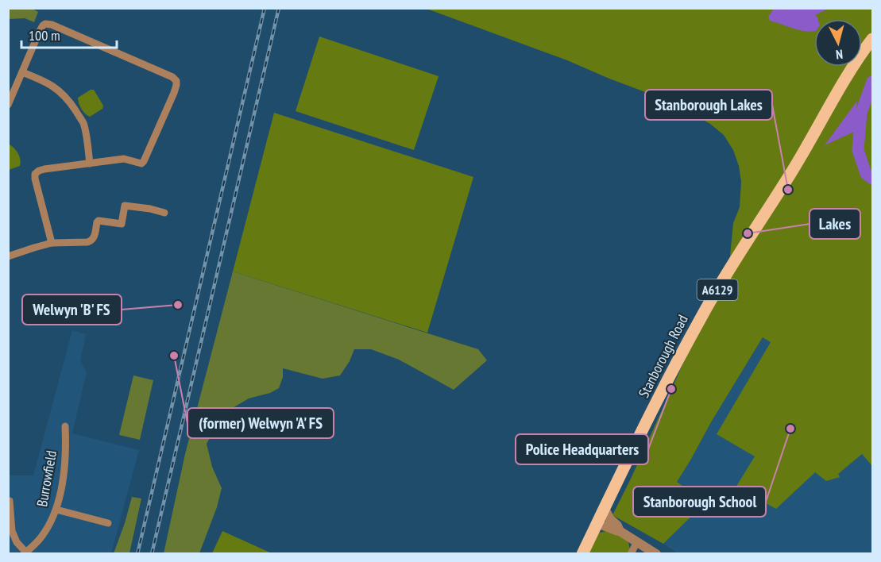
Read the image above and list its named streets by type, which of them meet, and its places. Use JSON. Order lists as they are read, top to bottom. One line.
{"streets":{"main road":["A6129","Stanborough Road"],"street":["Burrowfield"]},"places":["Stanborough Lakes","Lakes","Welwyn 'B' FS","(former) Welwyn 'A' FS","Police Headquarters","Stanborough School"],"scale_bar":"100 m","north":"bottom"}
